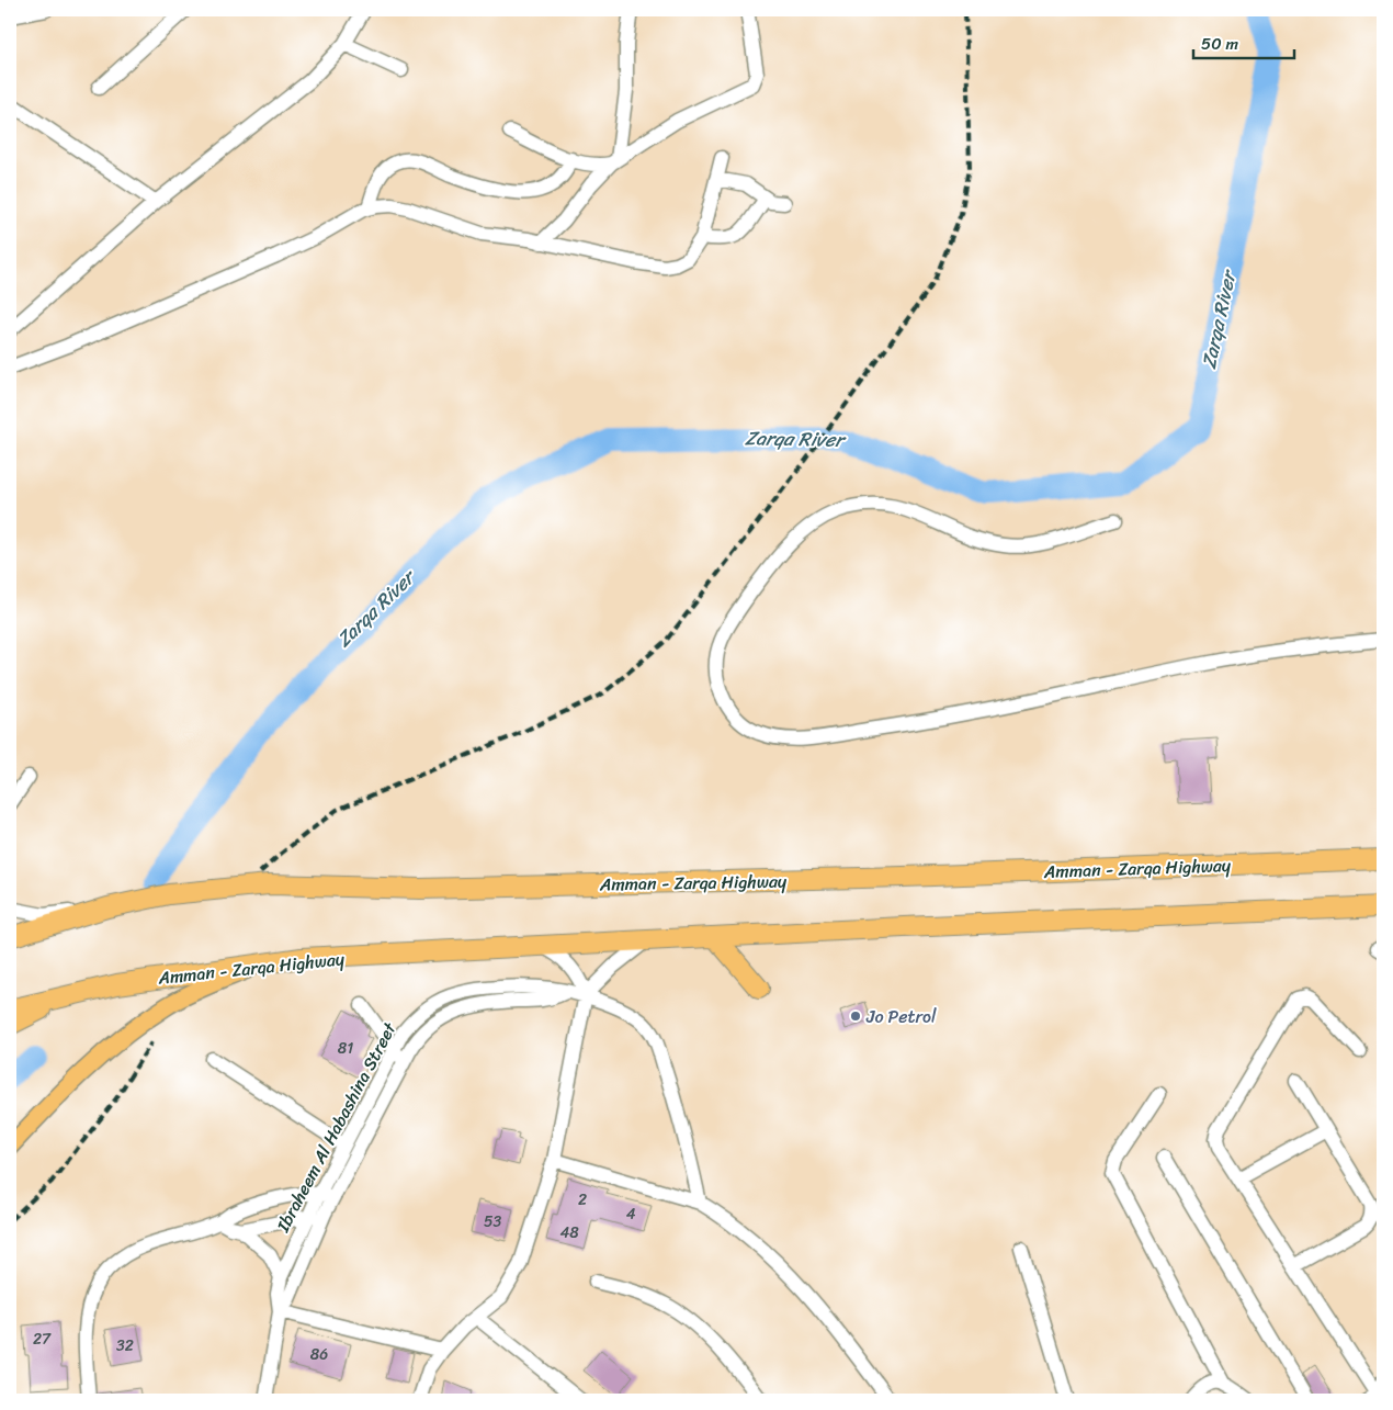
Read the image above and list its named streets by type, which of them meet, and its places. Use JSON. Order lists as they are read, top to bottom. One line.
{"streets":{"highway":["Amman - Zarqa Highway"],"street":["Ibraheem Al Habashina Street"]},"water":["Zarqa River"],"places":["Jo Petrol"],"house_numbers":["81","2","4","53","48","27","32","86"],"scale_bar":"50 m"}
